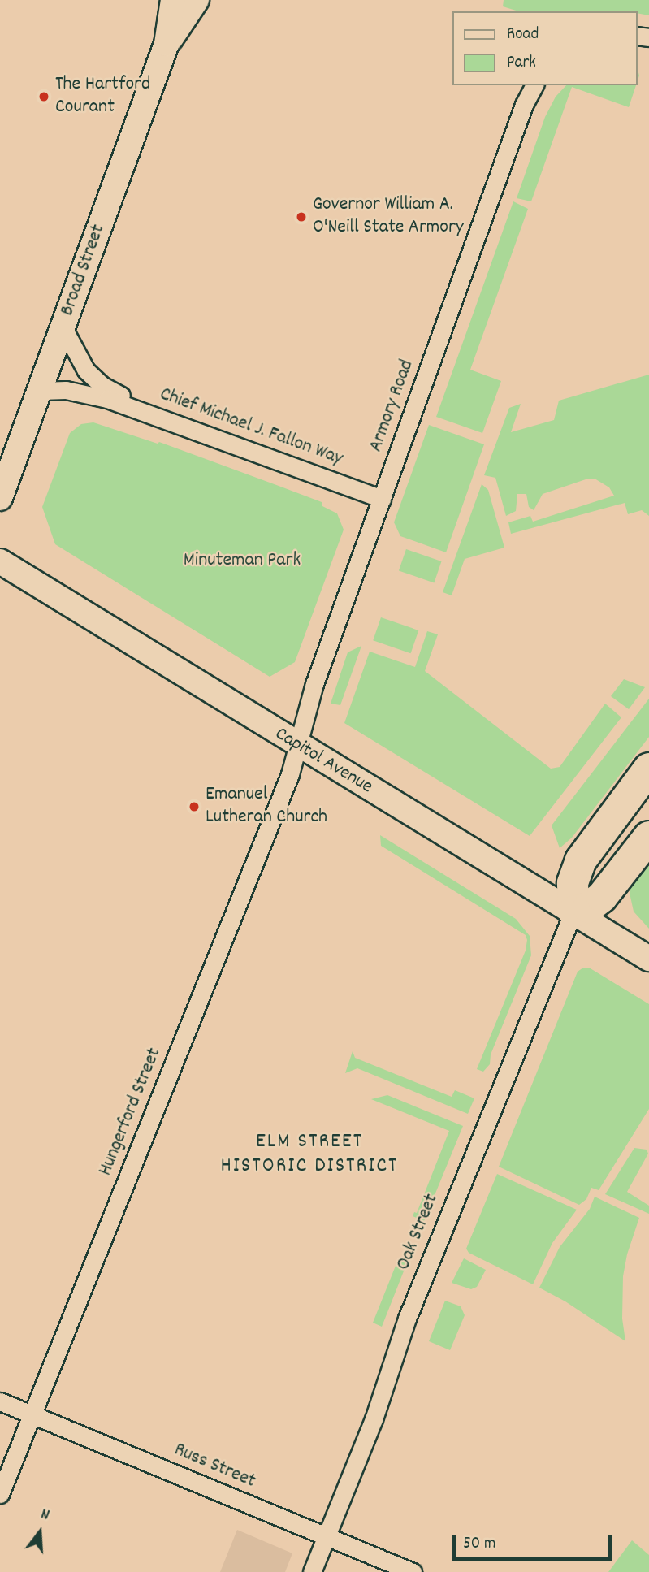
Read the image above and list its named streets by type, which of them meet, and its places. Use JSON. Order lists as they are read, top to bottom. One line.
{"streets":{"main road":["Broad Street","Capitol Avenue"],"street":["Armory Road","Chief Michael J. Fallon Way","Hungerford Street","Oak Street","Russ Street"]},"crossings":[["Broad Street","Chief Michael J. Fallon Way"],["Armory Road","Chief Michael J. Fallon Way"],["Armory Road","Capitol Avenue"],["Armory Road","Hungerford Street"],["Capitol Avenue","Hungerford Street"],["Capitol Avenue","Oak Street"],["Hungerford Street","Russ Street"],["Oak Street","Russ Street"]],"districts":["ELM STREET HISTORIC DISTRICT"],"parks":["Minuteman Park"],"places":["The Hartford Courant","Governor William A. O'Neill State Armory","Emanuel Lutheran Church"],"legend":["Road","Park"],"scale_bar":"50 m","north":"top"}
